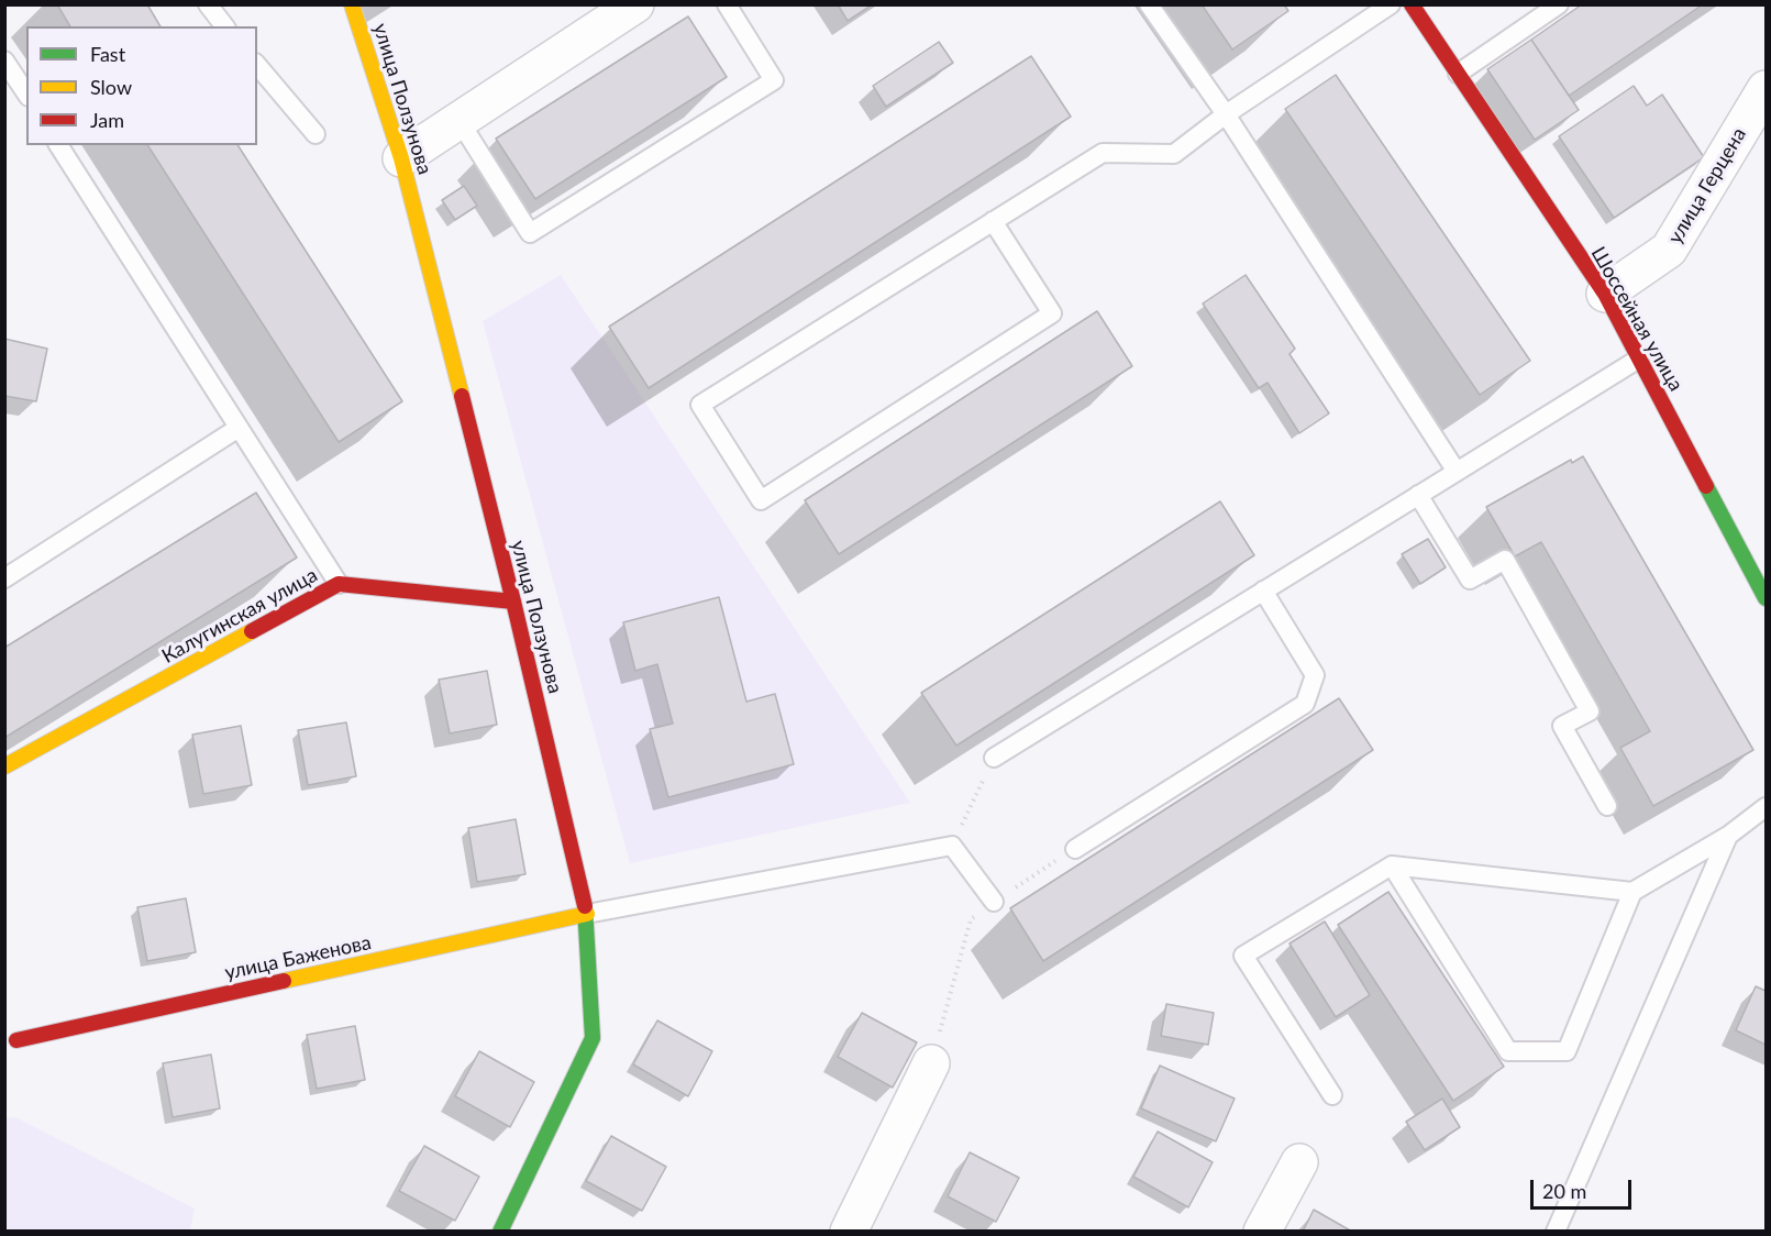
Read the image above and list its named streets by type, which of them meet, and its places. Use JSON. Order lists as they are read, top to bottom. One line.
{"streets":{"street":["улица Ползунова","улица Герцена","Шоссейная улица","Калугинская улица","улица Баженова"]},"crossings":[["улица Ползунова","Калугинская улица"],["улица Ползунова","улица Баженова"],["улица Герцена","Шоссейная улица"]],"legend":["Fast","Slow","Jam"],"scale_bar":"20 m"}
